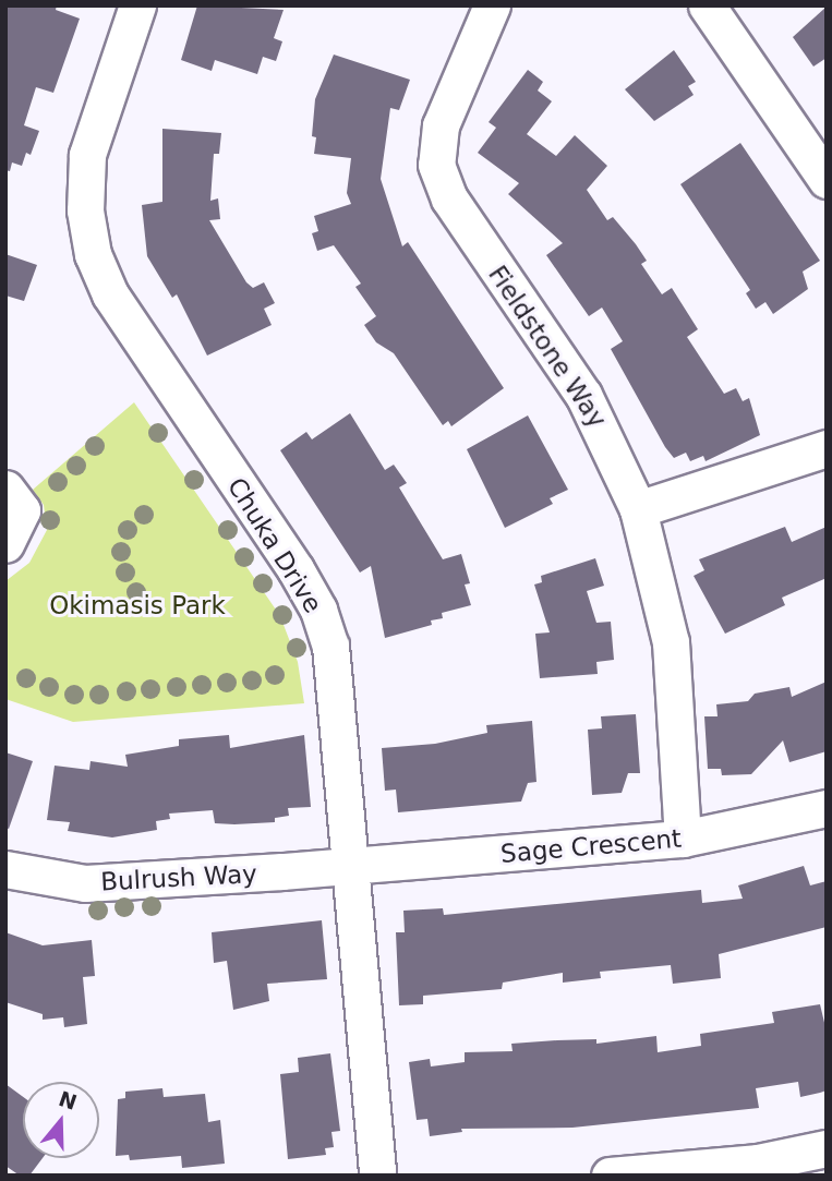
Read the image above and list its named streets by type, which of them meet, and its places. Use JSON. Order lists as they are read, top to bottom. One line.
{"streets":{"street":["Fieldstone Way","Chuka Drive","Sage Crescent","Bulrush Way"]},"crossings":[["Fieldstone Way","Sage Crescent"],["Chuka Drive","Sage Crescent"],["Chuka Drive","Bulrush Way"],["Sage Crescent","Bulrush Way"]],"parks":["Okimasis Park"],"north":"top"}
